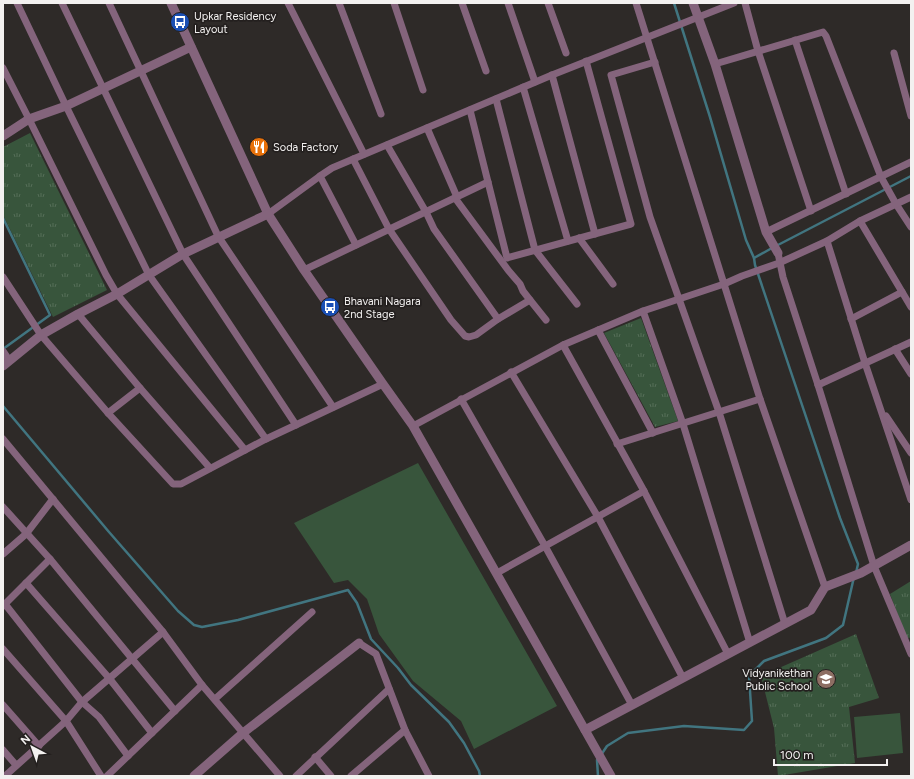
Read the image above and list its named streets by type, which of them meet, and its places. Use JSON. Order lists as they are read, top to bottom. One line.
{"places":{"bus stop":["Upkar Residency Layout","Bhavani Nagara 2nd Stage"],"restaurant":["Soda Factory"],"school or university":["Vidyanikethan Public School"]},"scale_bar":"100 m","north":"top left"}
